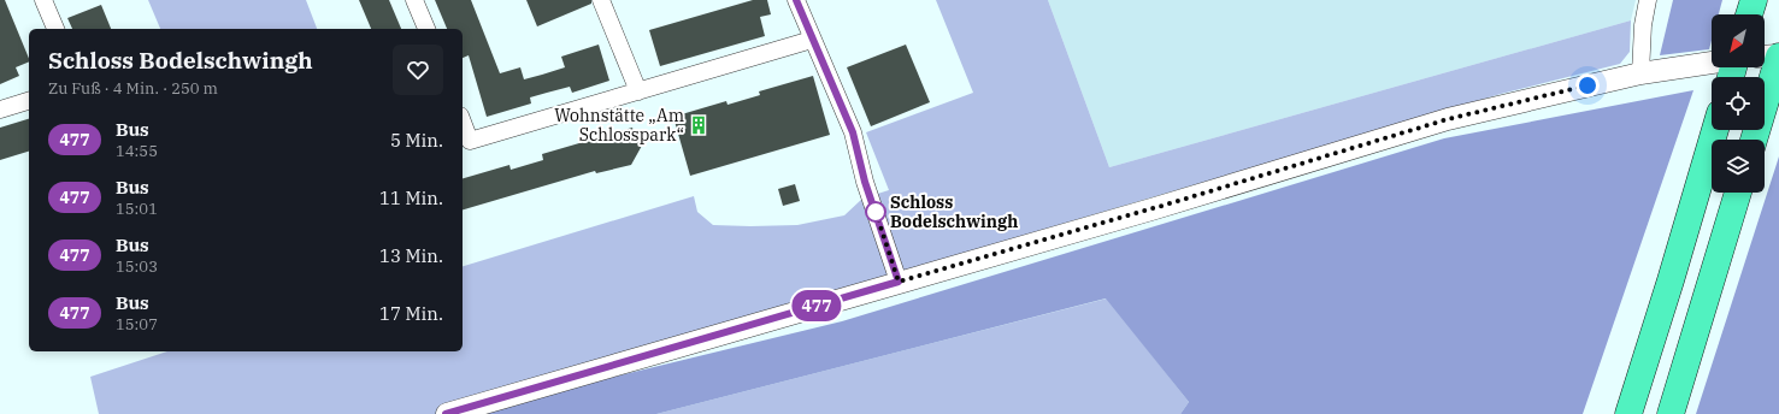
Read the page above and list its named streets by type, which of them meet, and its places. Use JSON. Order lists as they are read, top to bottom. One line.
{"places":{"building":["Wohnstätte „Am Schlosspark“"],"other":["Schloss Bodelschwingh"]},"lines":["bus line 477"],"north":"bottom left","page":{"on_map":"477","heading":["Schloss Bodelschwingh","Zu Fuß · 4 Min. · 250 m"],"list":[{"mark":"477","name":"Bus","note":"14:55","value":"5 Min."},{"mark":"477","name":"Bus","note":"15:01","value":"11 Min."},{"mark":"477","name":"Bus","note":"15:03","value":"13 Min."},{"mark":"477","name":"Bus","note":"15:07","value":"17 Min."}]}}
